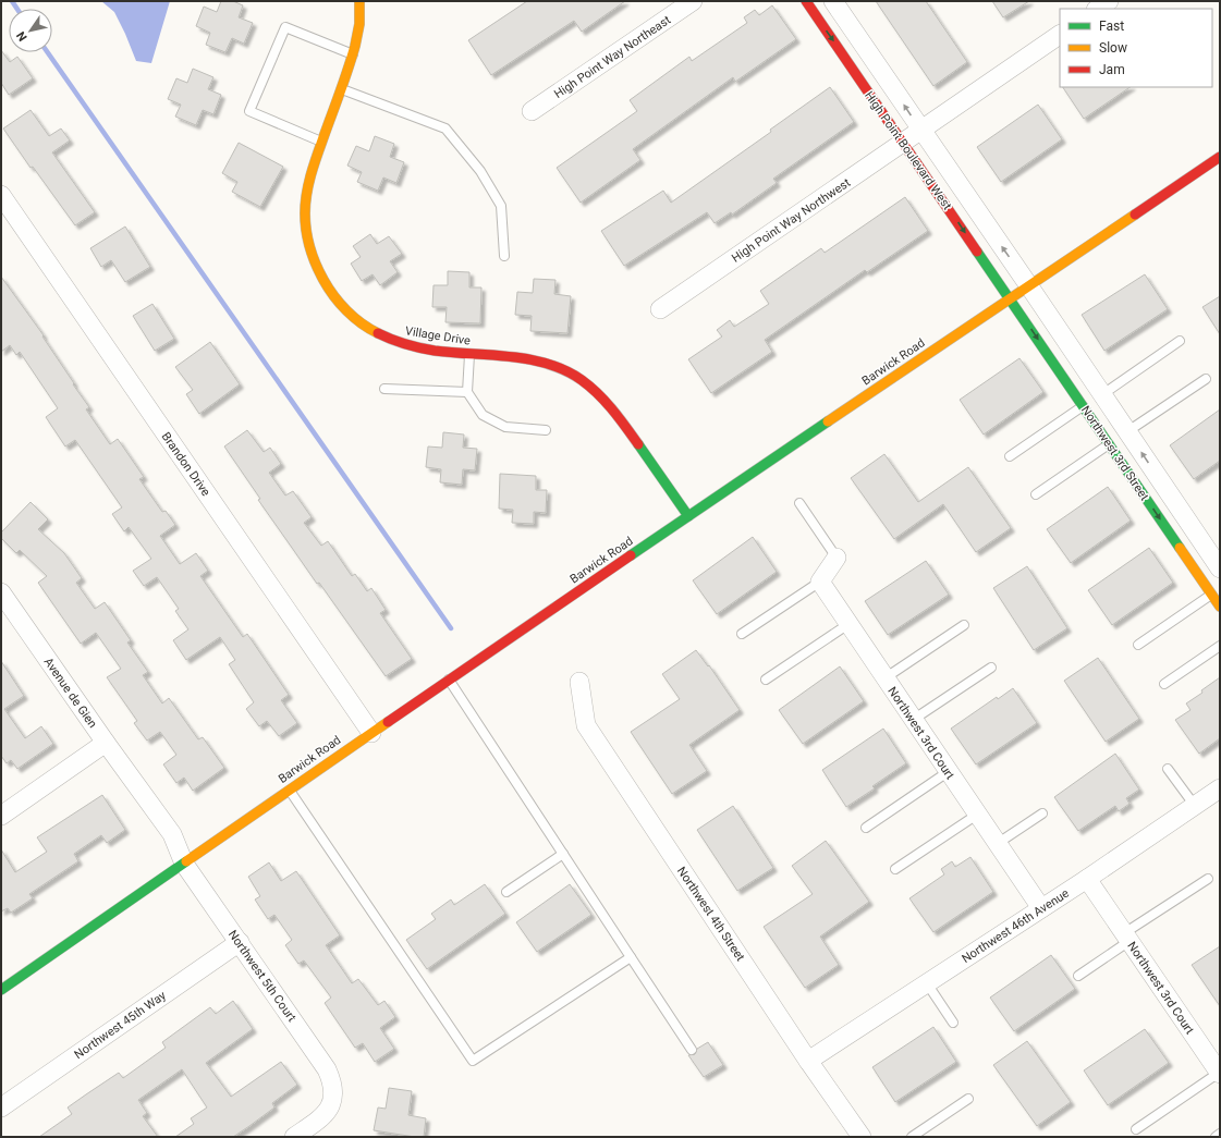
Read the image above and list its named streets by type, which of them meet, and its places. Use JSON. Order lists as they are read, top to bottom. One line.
{"streets":{"street":["High Point Way Northeast","High Point Boulevard West","High Point Way Northwest","Village Drive","Barwick Road","Northwest 3rd Street","Brandon Drive","Avenue de Gien","Northwest 3rd Court","Northwest 4th Street","Northwest 46th Avenue","Northwest 5th Court","Northwest 45th Way"]},"crossings":[["High Point Boulevard West","High Point Way Northwest"],["High Point Boulevard West","Barwick Road"],["High Point Boulevard West","Northwest 3rd Street"],["Village Drive","Barwick Road"],["Barwick Road","Northwest 3rd Street"],["Barwick Road","Brandon Drive"],["Barwick Road","Avenue de Gien"],["Barwick Road","Northwest 5th Court"],["Avenue de Gien","Northwest 5th Court"],["Northwest 3rd Court","Northwest 46th Avenue"],["Northwest 4th Street","Northwest 46th Avenue"],["Northwest 5th Court","Northwest 45th Way"]],"legend":["Fast","Slow","Jam"],"north":"bottom left"}
